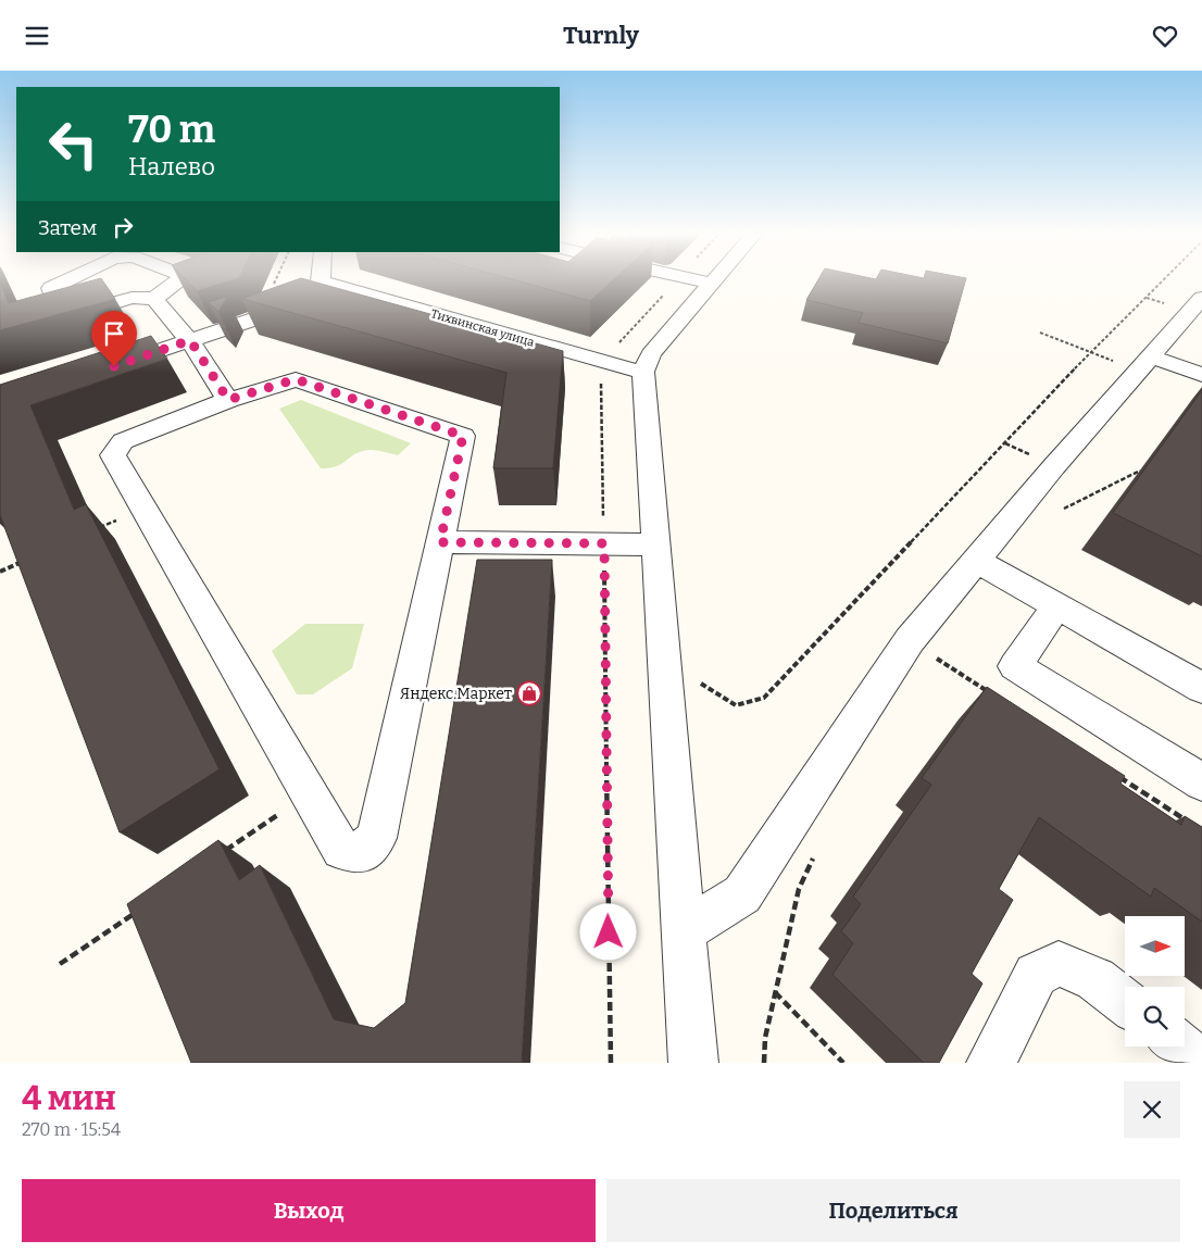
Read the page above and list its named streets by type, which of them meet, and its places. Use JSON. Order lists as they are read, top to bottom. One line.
{"streets":{"street":["Тихвинская улица"]},"places":{"shop":["Яндекс.Маркет"]},"north":"right","page":{"header":"Turnly","turn":["70 m","Налево"],"then":"Затем","heading":["4 мин","270 m · 15:54"],"buttons":["Выход","Поделиться"]}}
